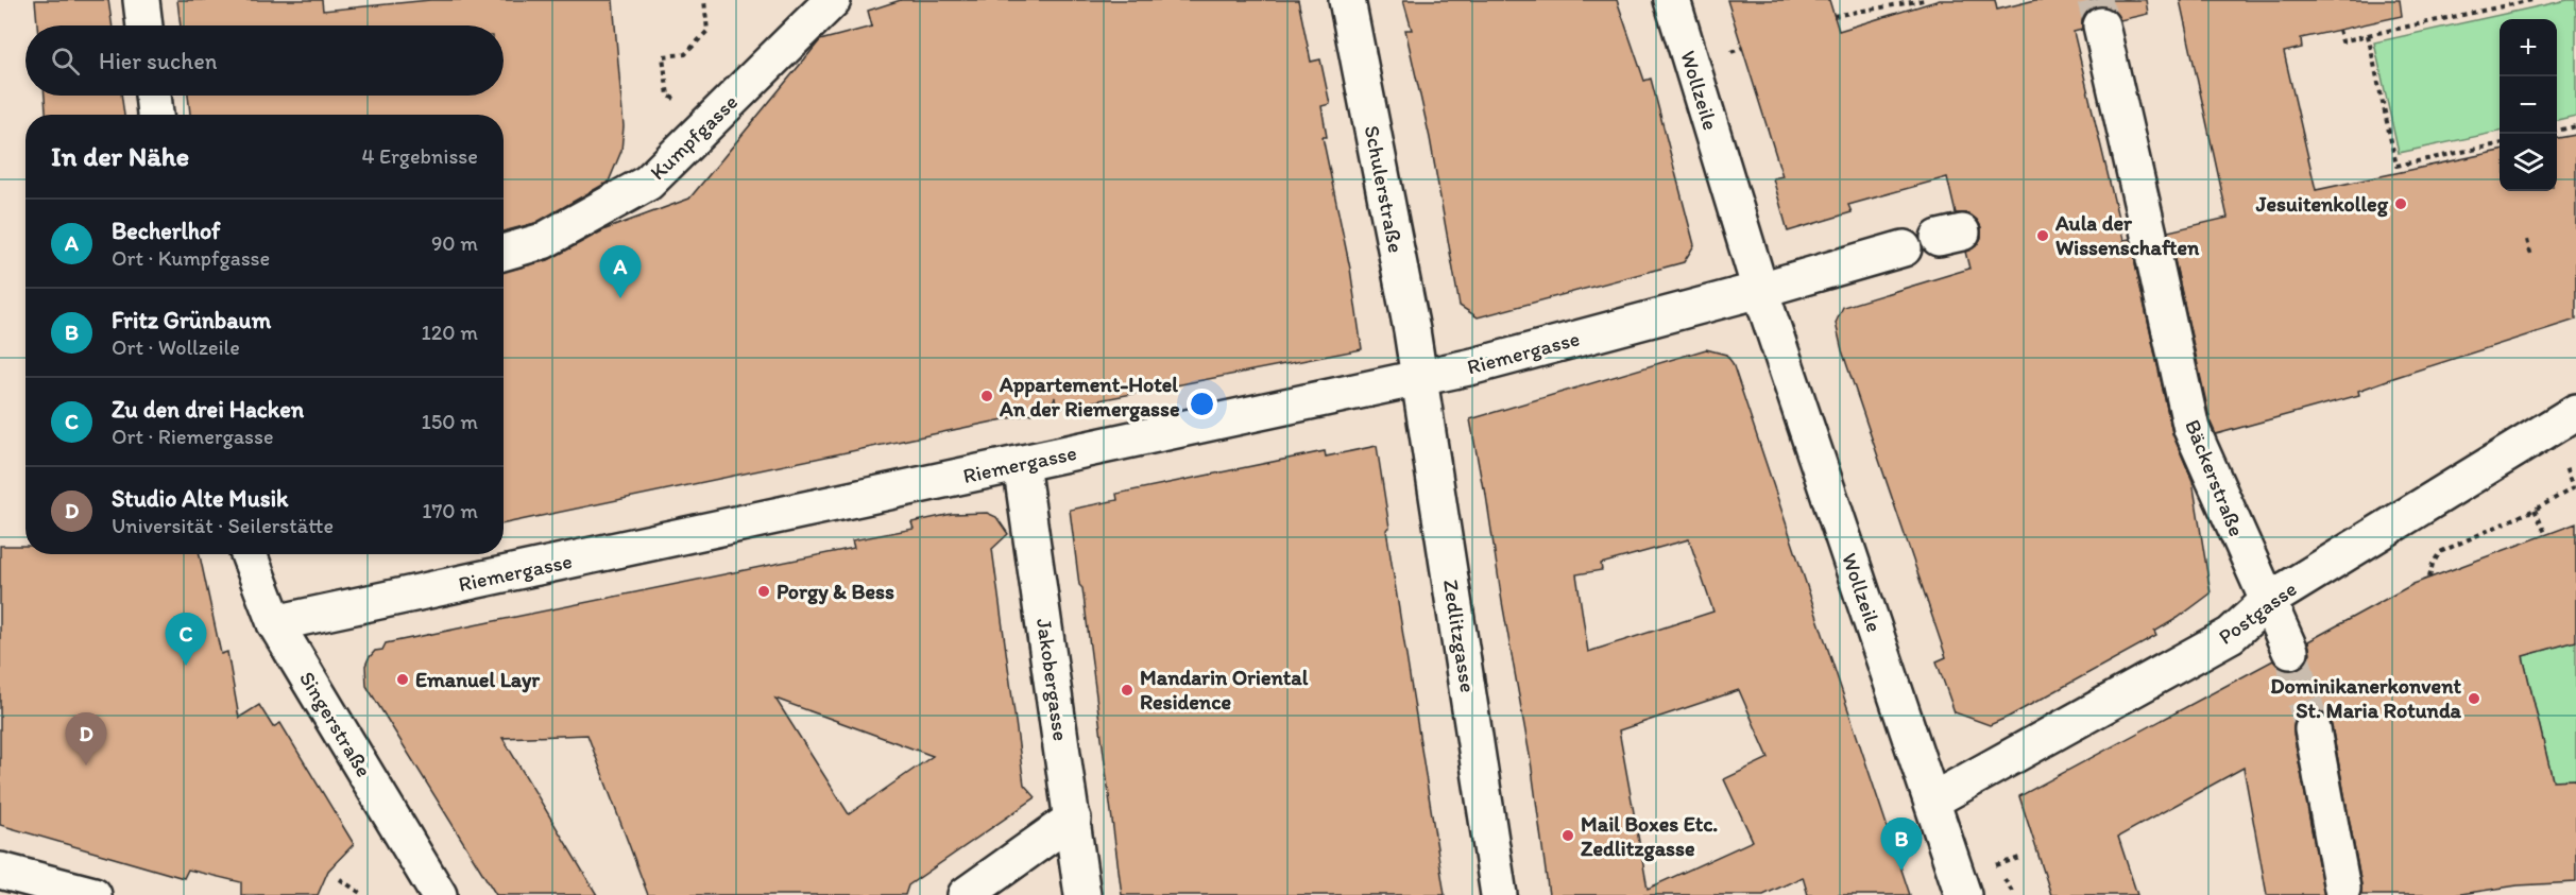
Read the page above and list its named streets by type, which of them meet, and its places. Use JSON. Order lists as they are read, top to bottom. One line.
{"streets":{"street":["Wollzeile","Kumpfgasse","Schulerstraße","Riemergasse","Bäckerstraße","Postgasse","Zedlitzgasse","Jakobergasse","Singerstraße"]},"crossings":[["Wollzeile","Riemergasse"],["Wollzeile","Postgasse"],["Schulerstraße","Riemergasse"],["Schulerstraße","Zedlitzgasse"],["Riemergasse","Zedlitzgasse"],["Riemergasse","Jakobergasse"],["Riemergasse","Singerstraße"],["Bäckerstraße","Postgasse"]],"places":["Jesuitenkolleg","Aula der Wissenschaften","Appartement-Hotel An der Riemergasse","Porgy & Bess","Emanuel Layr","Mandarin Oriental Residence","Dominikanerkonvent St. Maria Rotunda","Mail Boxes Etc. Zedlitzgasse"],"page":{"map_buttons":["+","−"],"search":"Hier suchen","heading":["In der Nähe","4 Ergebnisse"],"list":[{"mark":"A","name":"Becherlhof","note":"Ort · Kumpfgasse","value":"90 m"},{"mark":"B","name":"Fritz Grünbaum","note":"Ort · Wollzeile","value":"120 m"},{"mark":"C","name":"Zu den drei Hacken","note":"Ort · Riemergasse","value":"150 m"},{"mark":"D","name":"Studio Alte Musik","note":"Universität · Seilerstätte","value":"170 m"}],"pins":["A","C","D","B"]}}
